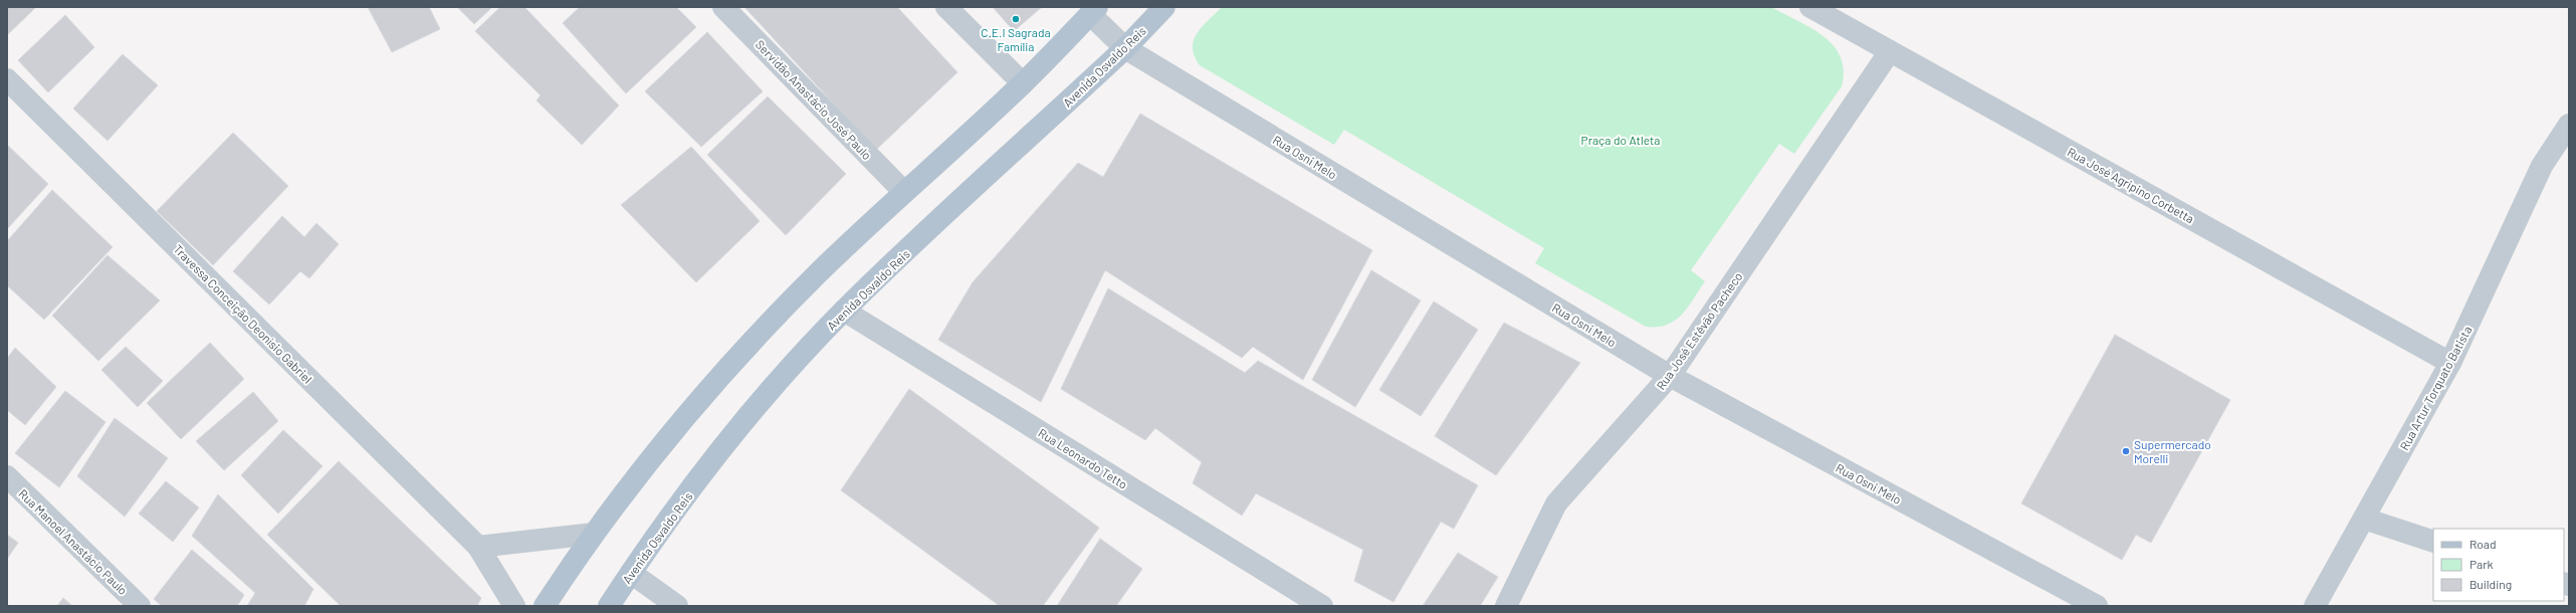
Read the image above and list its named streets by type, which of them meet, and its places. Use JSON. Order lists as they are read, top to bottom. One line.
{"streets":{"main road":["Avenida Osvaldo Reis"],"street":["Servidão Anastácio José Paulo","Rua Osni Melo","Rua José Agripino Corbetta","Travessa Conceição Deonísio Gabriel","Rua José Estêvão Pacheco","Rua Artur Torquato Batista","Rua Leonardo Tetto","Rua Manoel Anastácio Paulo"]},"crossings":[["Avenida Osvaldo Reis","Rua Osni Melo"],["Avenida Osvaldo Reis","Rua Leonardo Tetto"],["Rua Osni Melo","Rua José Estêvão Pacheco"],["Rua José Agripino Corbetta","Rua José Estêvão Pacheco"],["Rua José Agripino Corbetta","Rua Artur Torquato Batista"]],"parks":["Praça do Atleta"],"places":["C.E.I Sagrada Família","Supermercado Morelli"],"legend":["Road","Park","Building"]}
